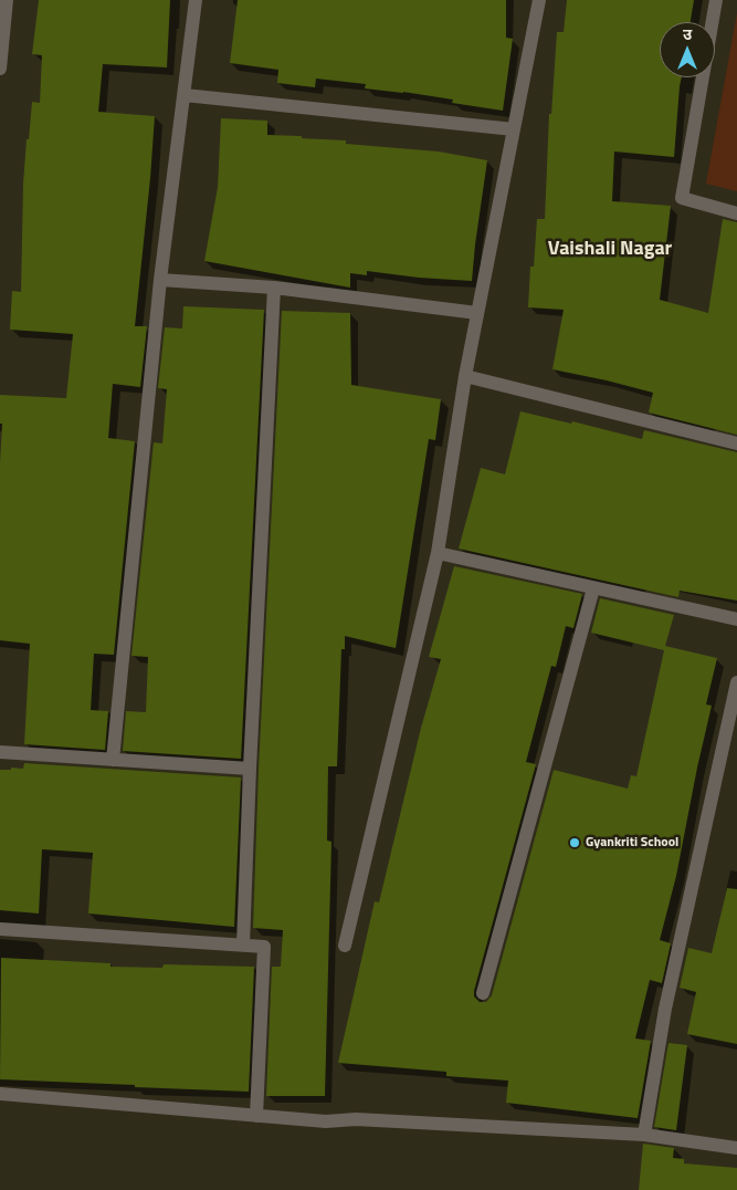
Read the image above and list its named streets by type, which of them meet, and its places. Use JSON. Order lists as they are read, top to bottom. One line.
{"districts":["Vaishali Nagar"],"places":["Gyankriti School"],"north":"top"}
